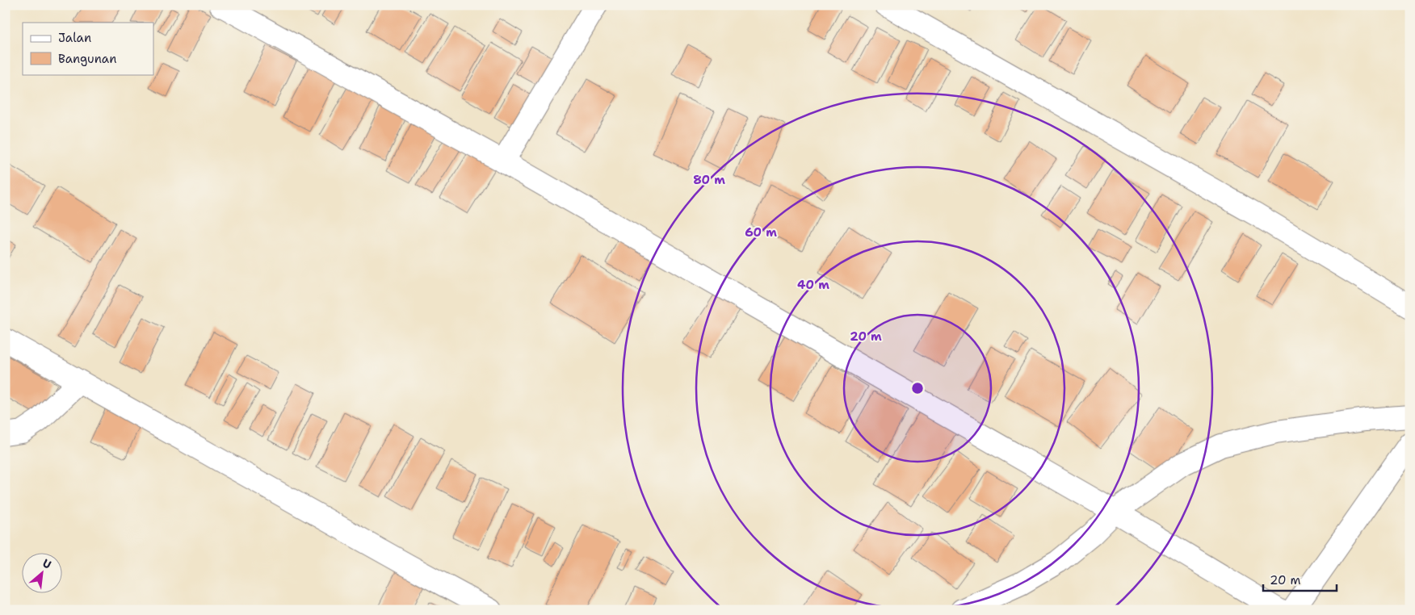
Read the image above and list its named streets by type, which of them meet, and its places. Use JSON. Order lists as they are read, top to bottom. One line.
{"legend":["Jalan","Bangunan"],"scale_bar":"20 m","north":"top right","rings":["80 m","60 m","40 m","20 m"]}
